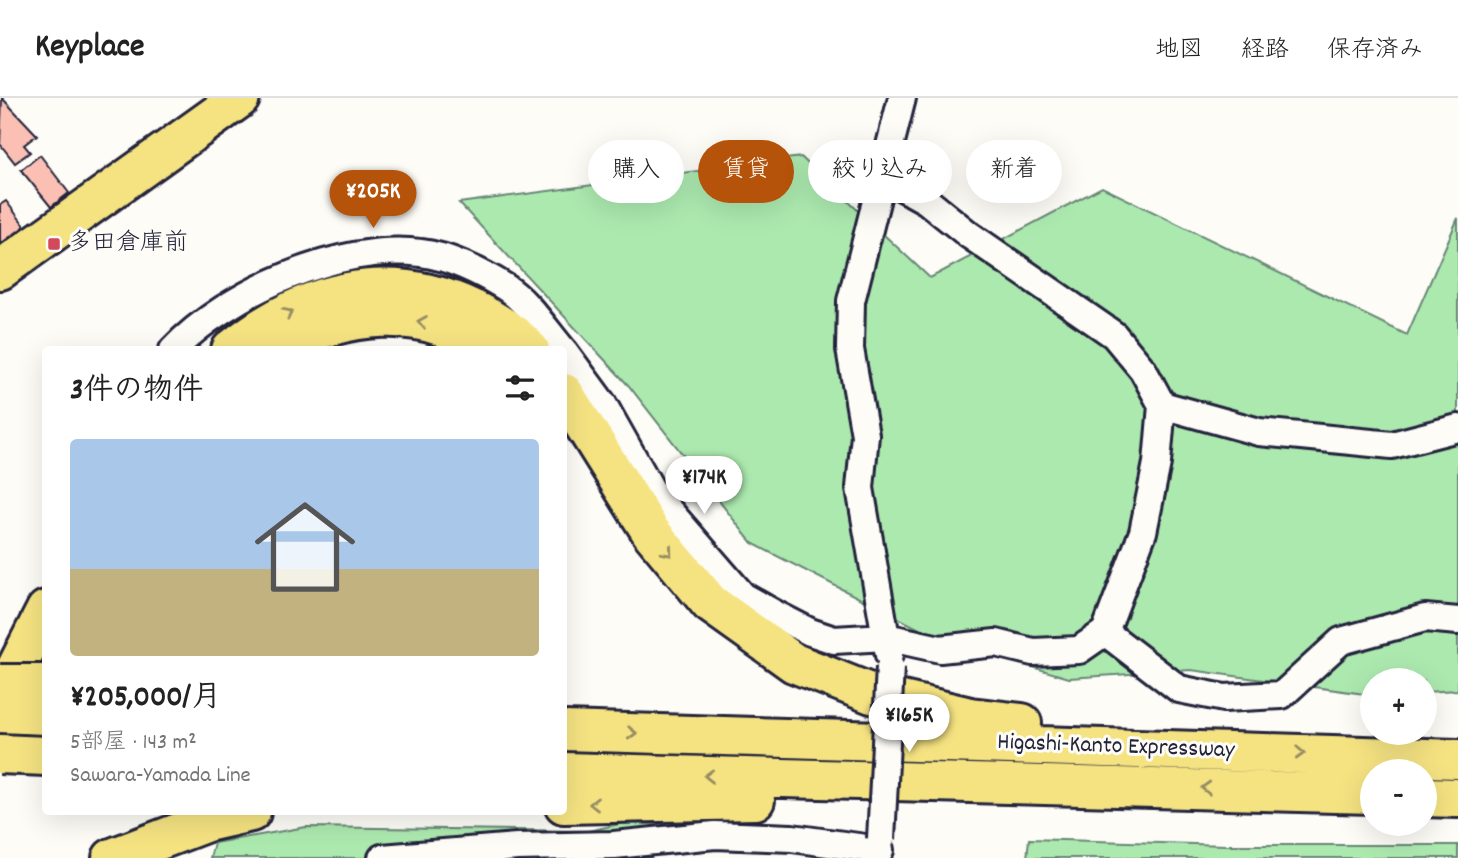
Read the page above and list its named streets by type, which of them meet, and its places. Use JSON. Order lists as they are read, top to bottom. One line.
{"streets":{"main road":["Higashi-Kanto Expressway"]},"places":{"transit":["多田倉庫前"]},"page":{"header":"Keyplace","nav":["地図","経路","保存済み"],"chip":["購入","賃貸","絞り込み","新着"],"price":["¥205K","¥174K","¥165K"],"heading":"3件の物件","list":[{"name":"¥205,000/月","note":"5部屋 · 143 m² · Sawara-Yamada Line"}],"map_buttons":["+","−"]}}
